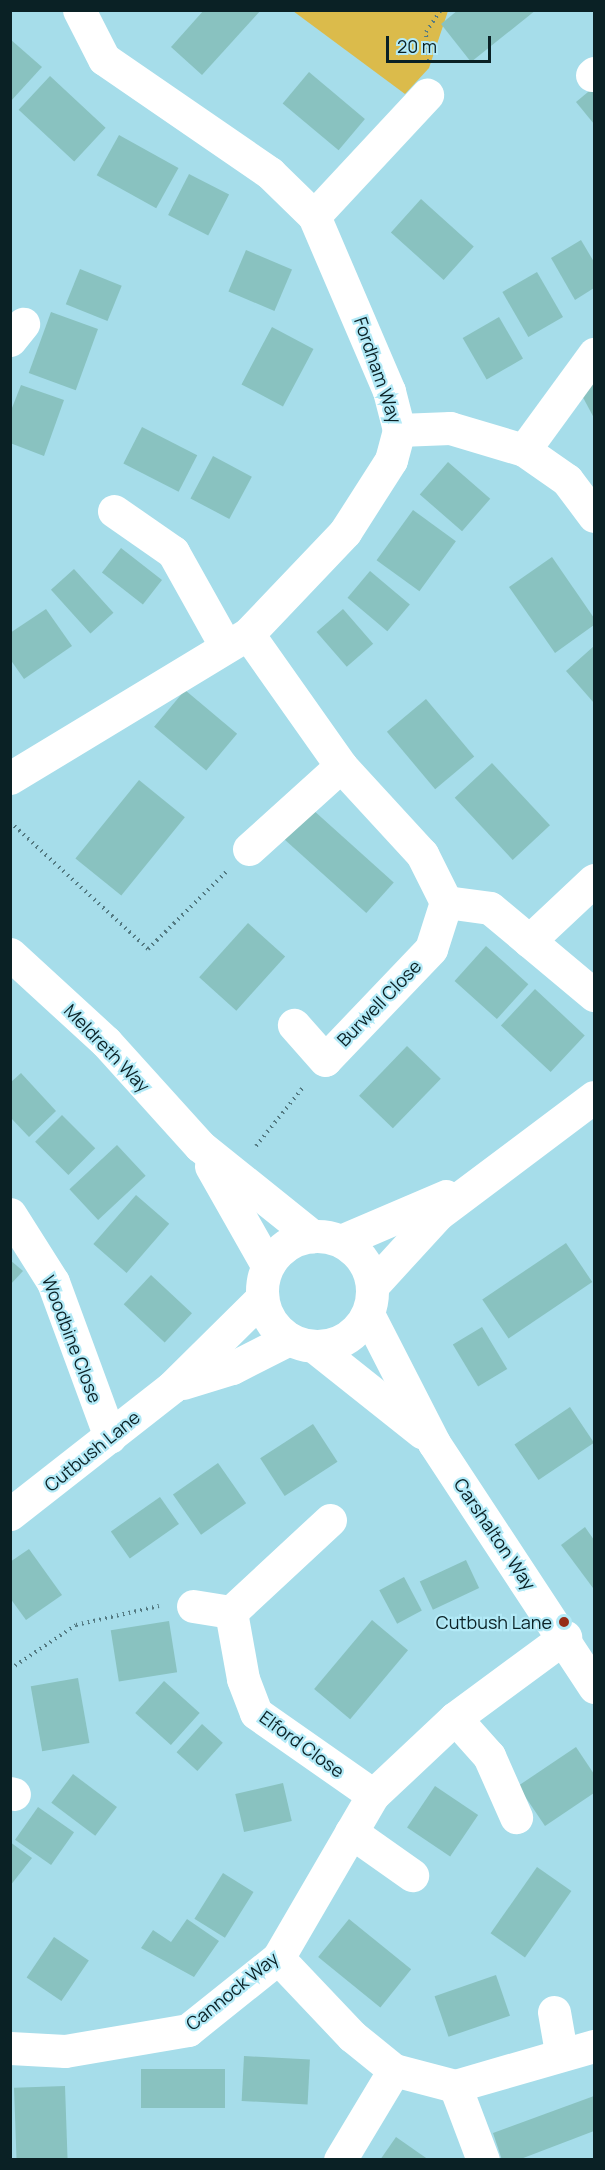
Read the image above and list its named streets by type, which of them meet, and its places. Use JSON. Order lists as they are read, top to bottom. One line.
{"streets":{"street":["Fordham Way","Burwell Close","Meldreth Way","Woodbine Close","Cutbush Lane","Carshalton Way","Elford Close","Cannock Way"]},"crossings":[["Meldreth Way","Cutbush Lane"],["Meldreth Way","Carshalton Way"],["Woodbine Close","Cutbush Lane"],["Cutbush Lane","Carshalton Way"],["Carshalton Way","Cannock Way"],["Elford Close","Cannock Way"]],"places":["Cutbush Lane"],"scale_bar":"20 m"}
